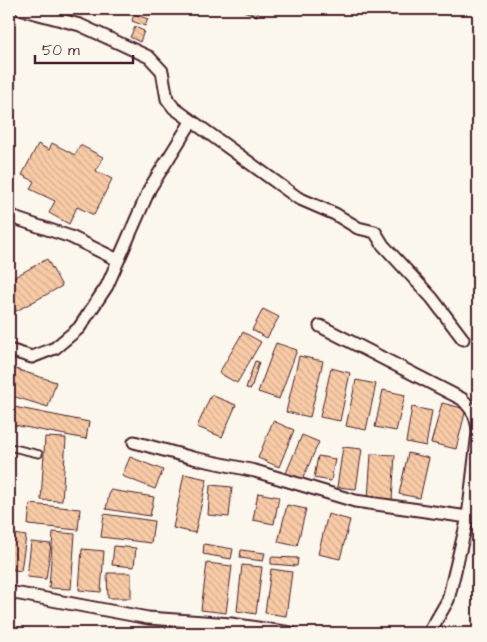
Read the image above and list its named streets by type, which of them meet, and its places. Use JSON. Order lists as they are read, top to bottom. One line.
{"scale_bar":"50 m"}
